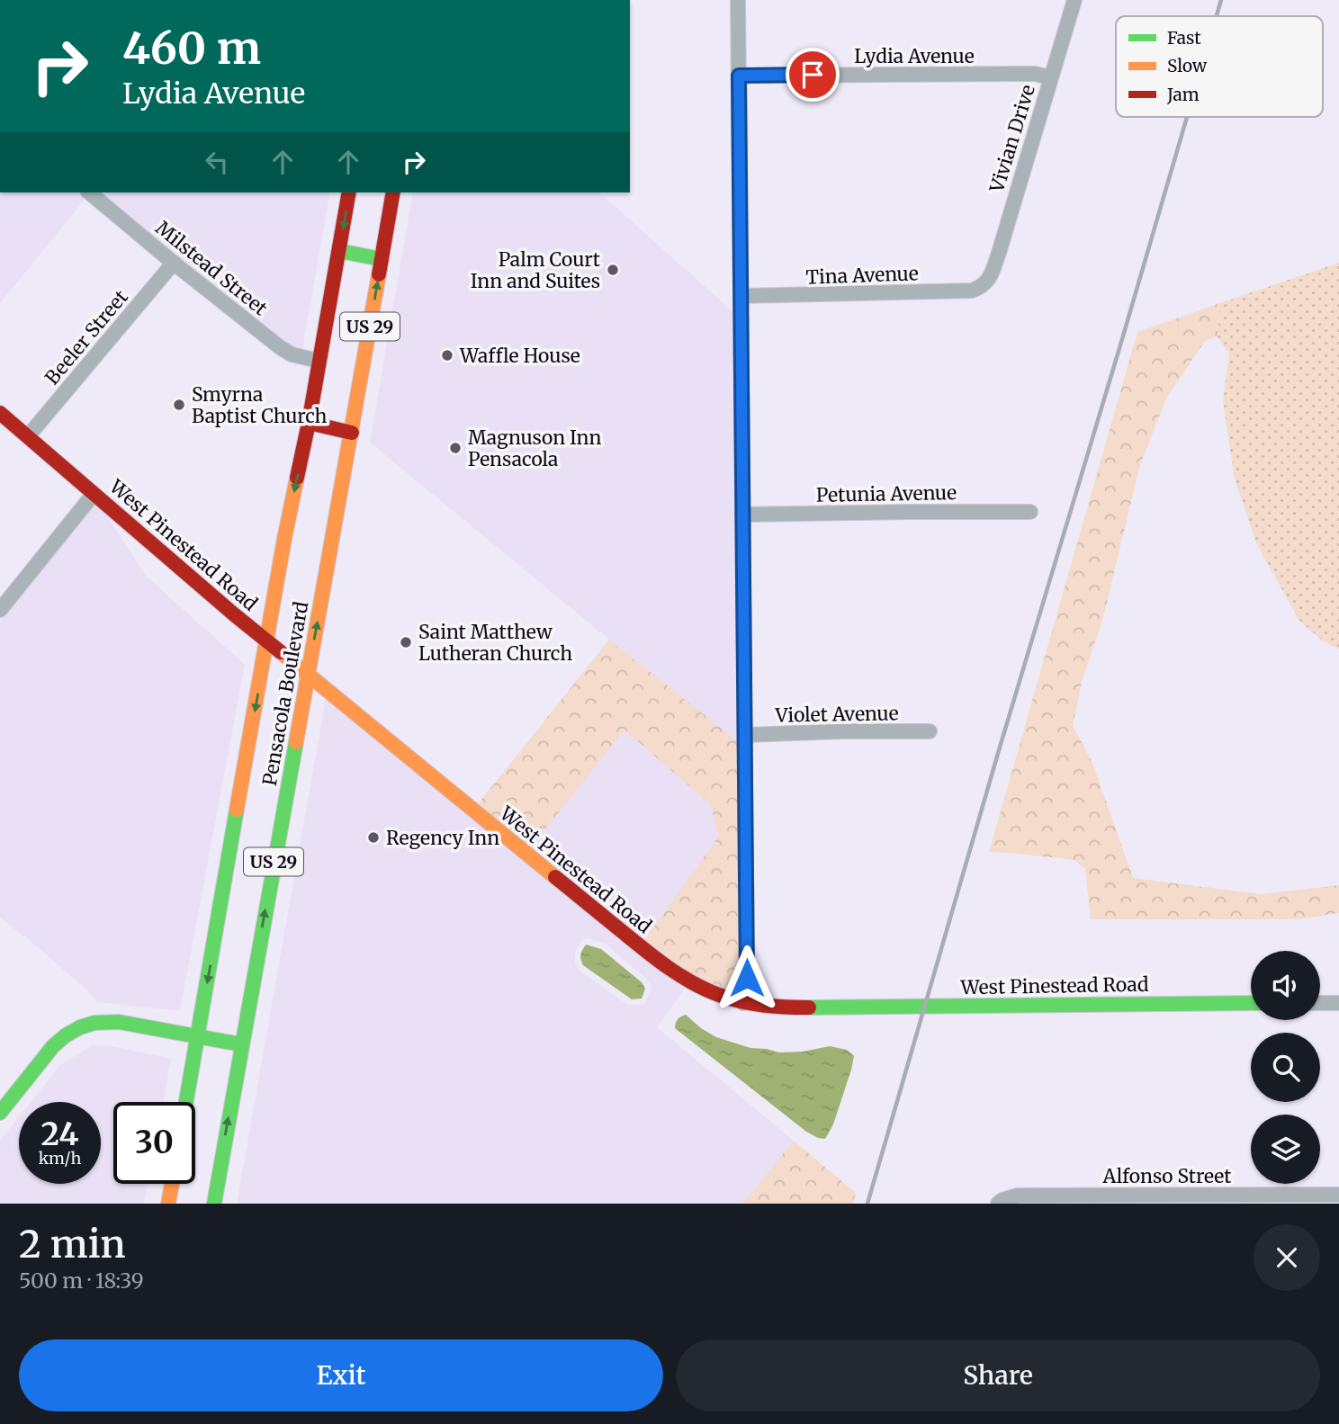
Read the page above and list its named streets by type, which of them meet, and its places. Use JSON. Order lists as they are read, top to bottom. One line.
{"streets":{"main road":["US 29","West Pinestead Road","Pensacola Boulevard"],"street":["Lydia Avenue","Vivian Drive","Milstead Street","Tina Avenue","Beeler Street","Petunia Avenue","Violet Avenue","Alfonso Street"]},"crossings":[["Lydia Avenue","Vivian Drive"],["Vivian Drive","Tina Avenue"],["Milstead Street","Beeler Street"],["Milstead Street","Pensacola Boulevard"],["Beeler Street","West Pinestead Road"],["West Pinestead Road","Pensacola Boulevard"]],"places":["Palm Court Inn and Suites","Waffle House","Smyrna Baptist Church","Magnuson Inn Pensacola","Saint Matthew Lutheran Church","Regency Inn"],"legend":["Fast","Slow","Jam"],"page":{"turn":["460 m","Lydia Avenue"],"speed":"24 km/h","limit":"30","heading":["2 min","500 m · 18:39"],"buttons":["Exit","Share"]}}
